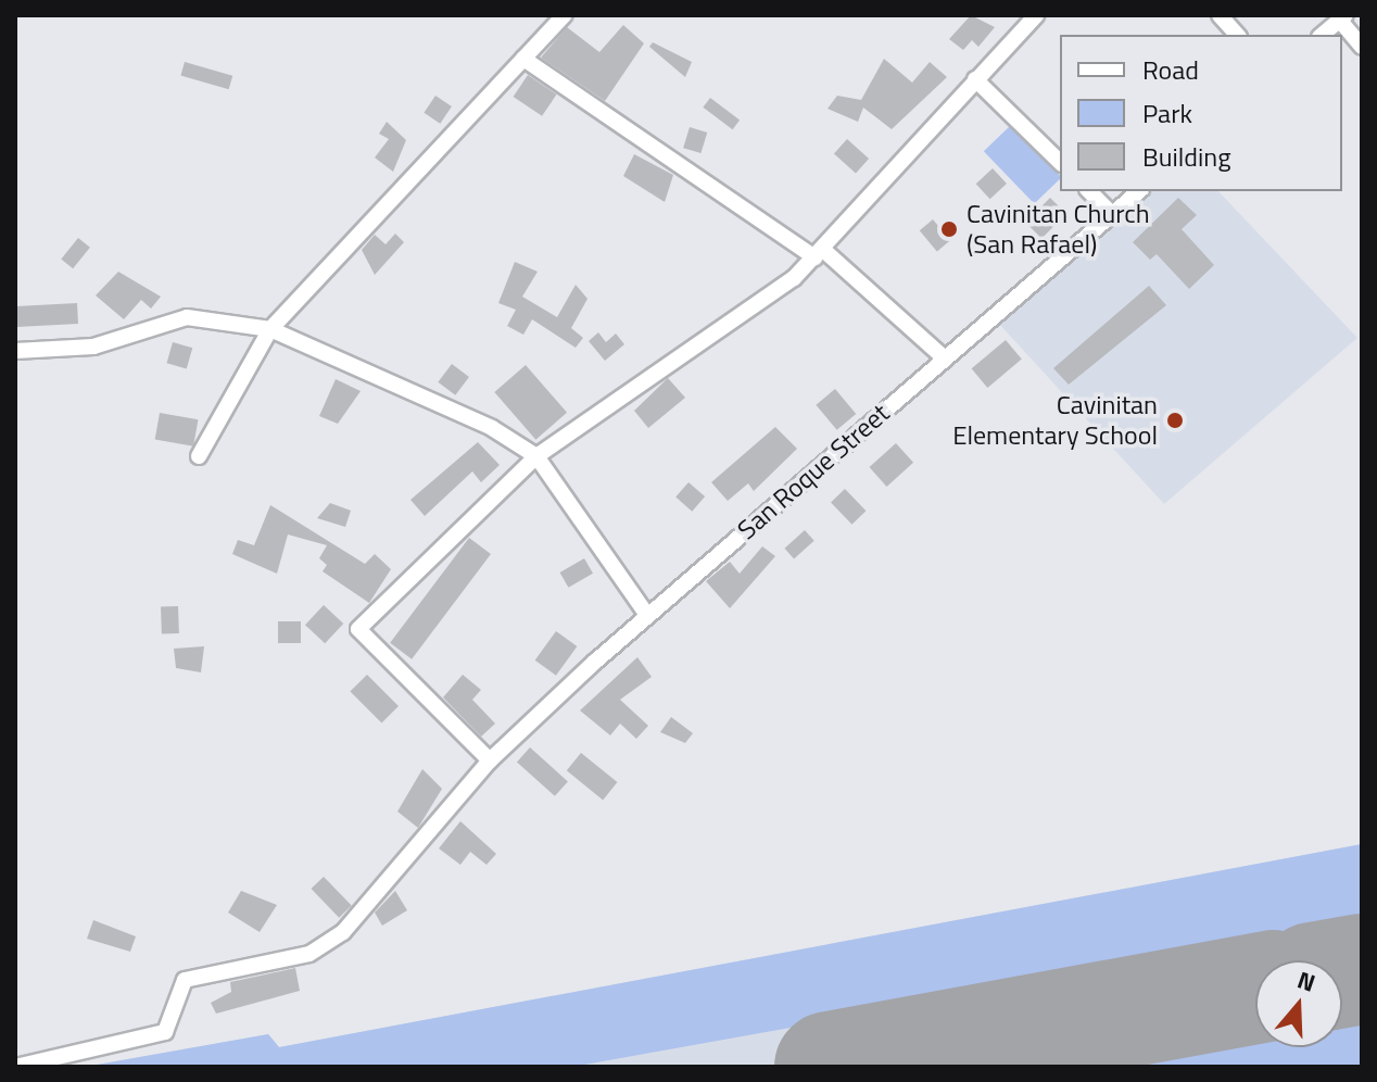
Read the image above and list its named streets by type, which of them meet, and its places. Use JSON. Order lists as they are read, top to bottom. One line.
{"streets":{"street":["San Roque Street"]},"places":["Cavinitan Church (San Rafael)","Cavinitan Elementary School"],"legend":["Road","Park","Building"],"north":"top"}
